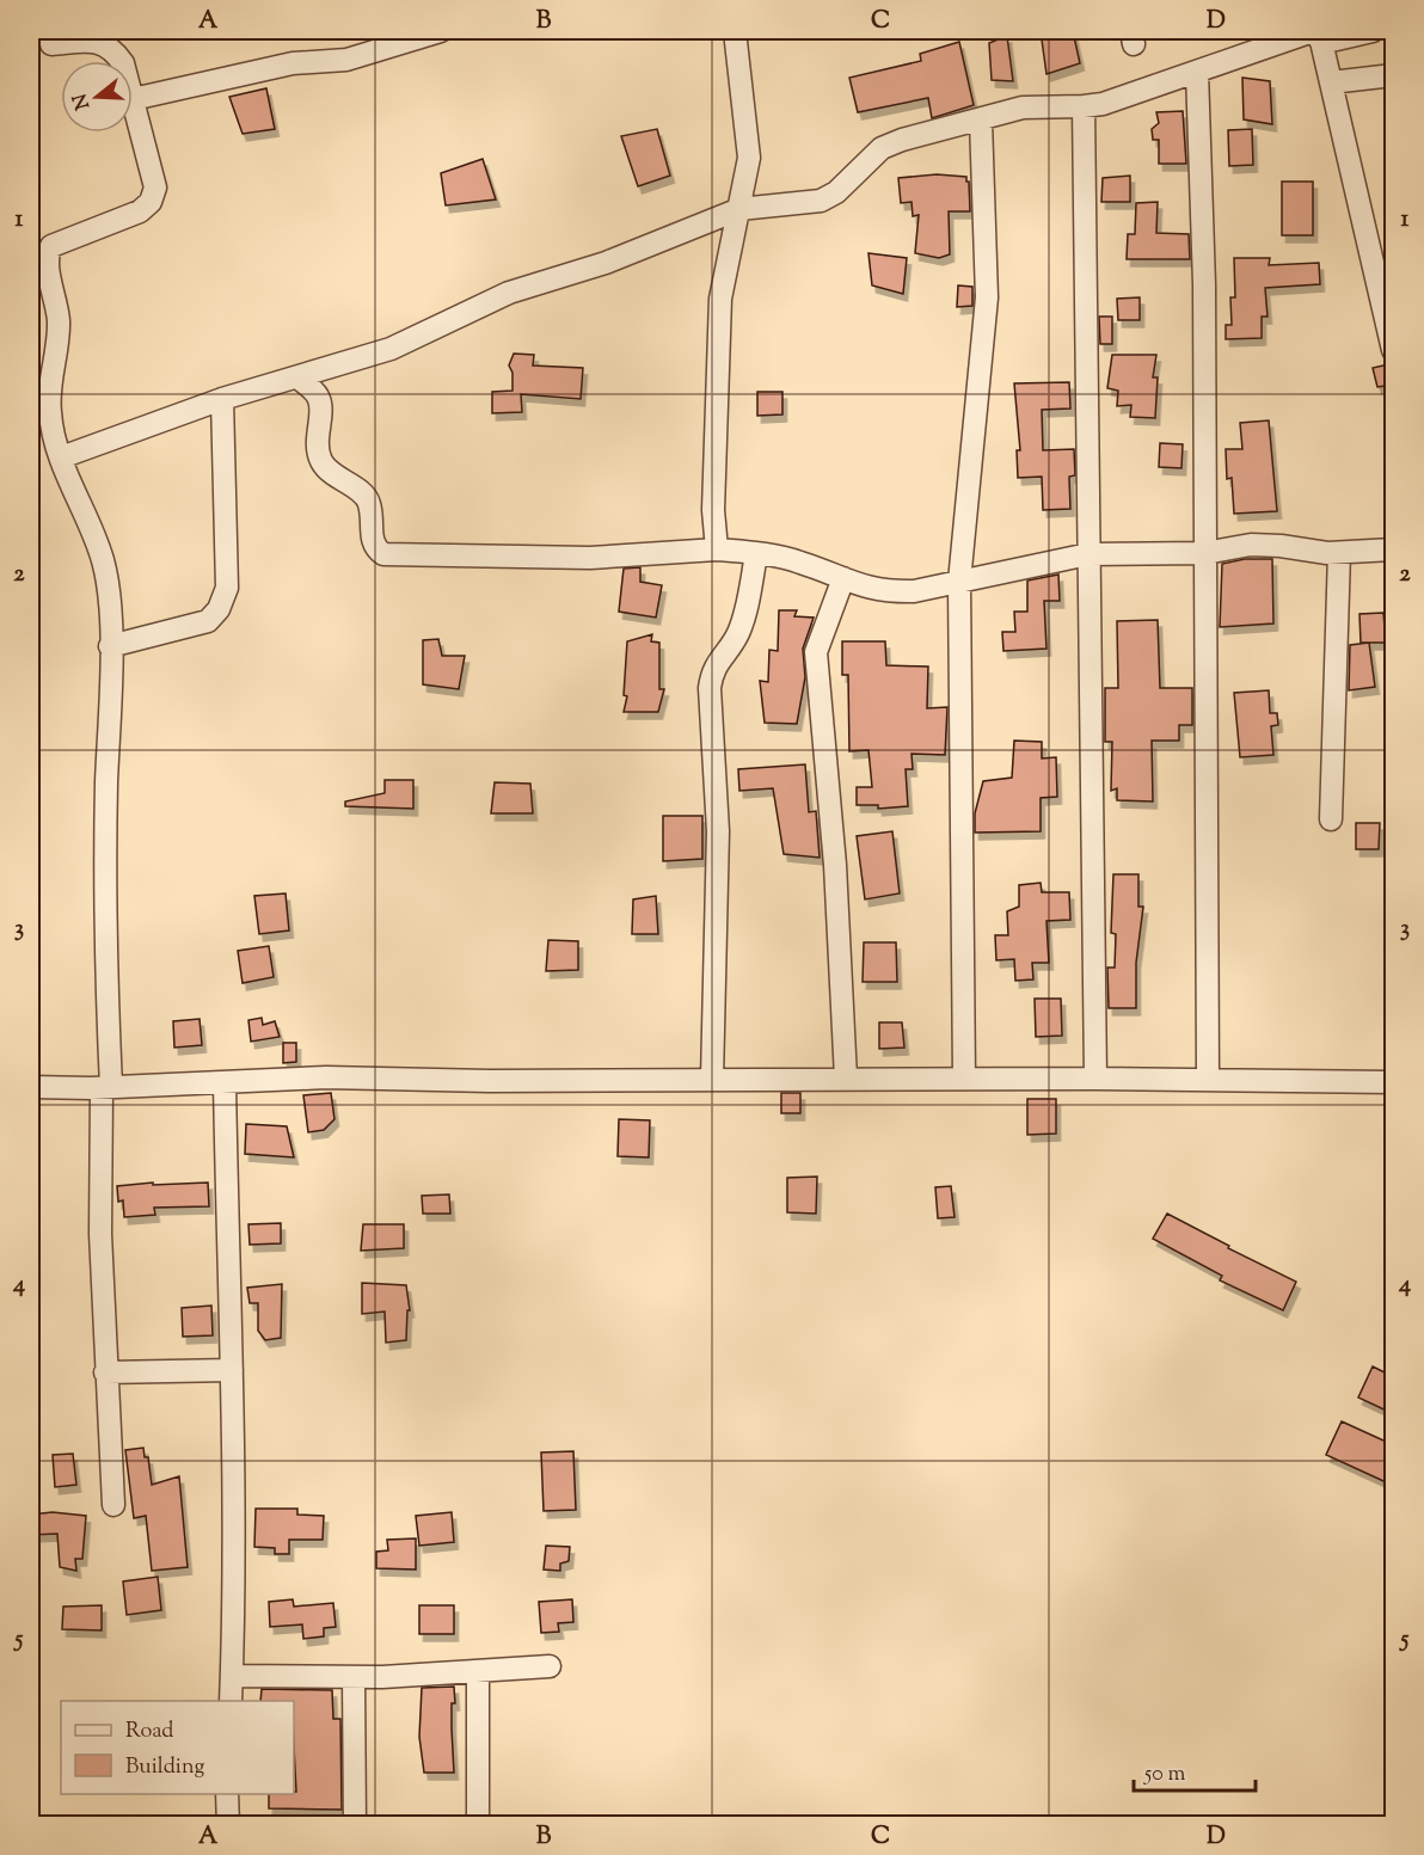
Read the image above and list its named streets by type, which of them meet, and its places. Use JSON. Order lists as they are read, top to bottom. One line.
{"legend":["Road","Building"],"scale_bar":"50 m","north":"left","grid":{"columns":["A","B","C","D"],"rows":["1","2","3","4","5"]}}
